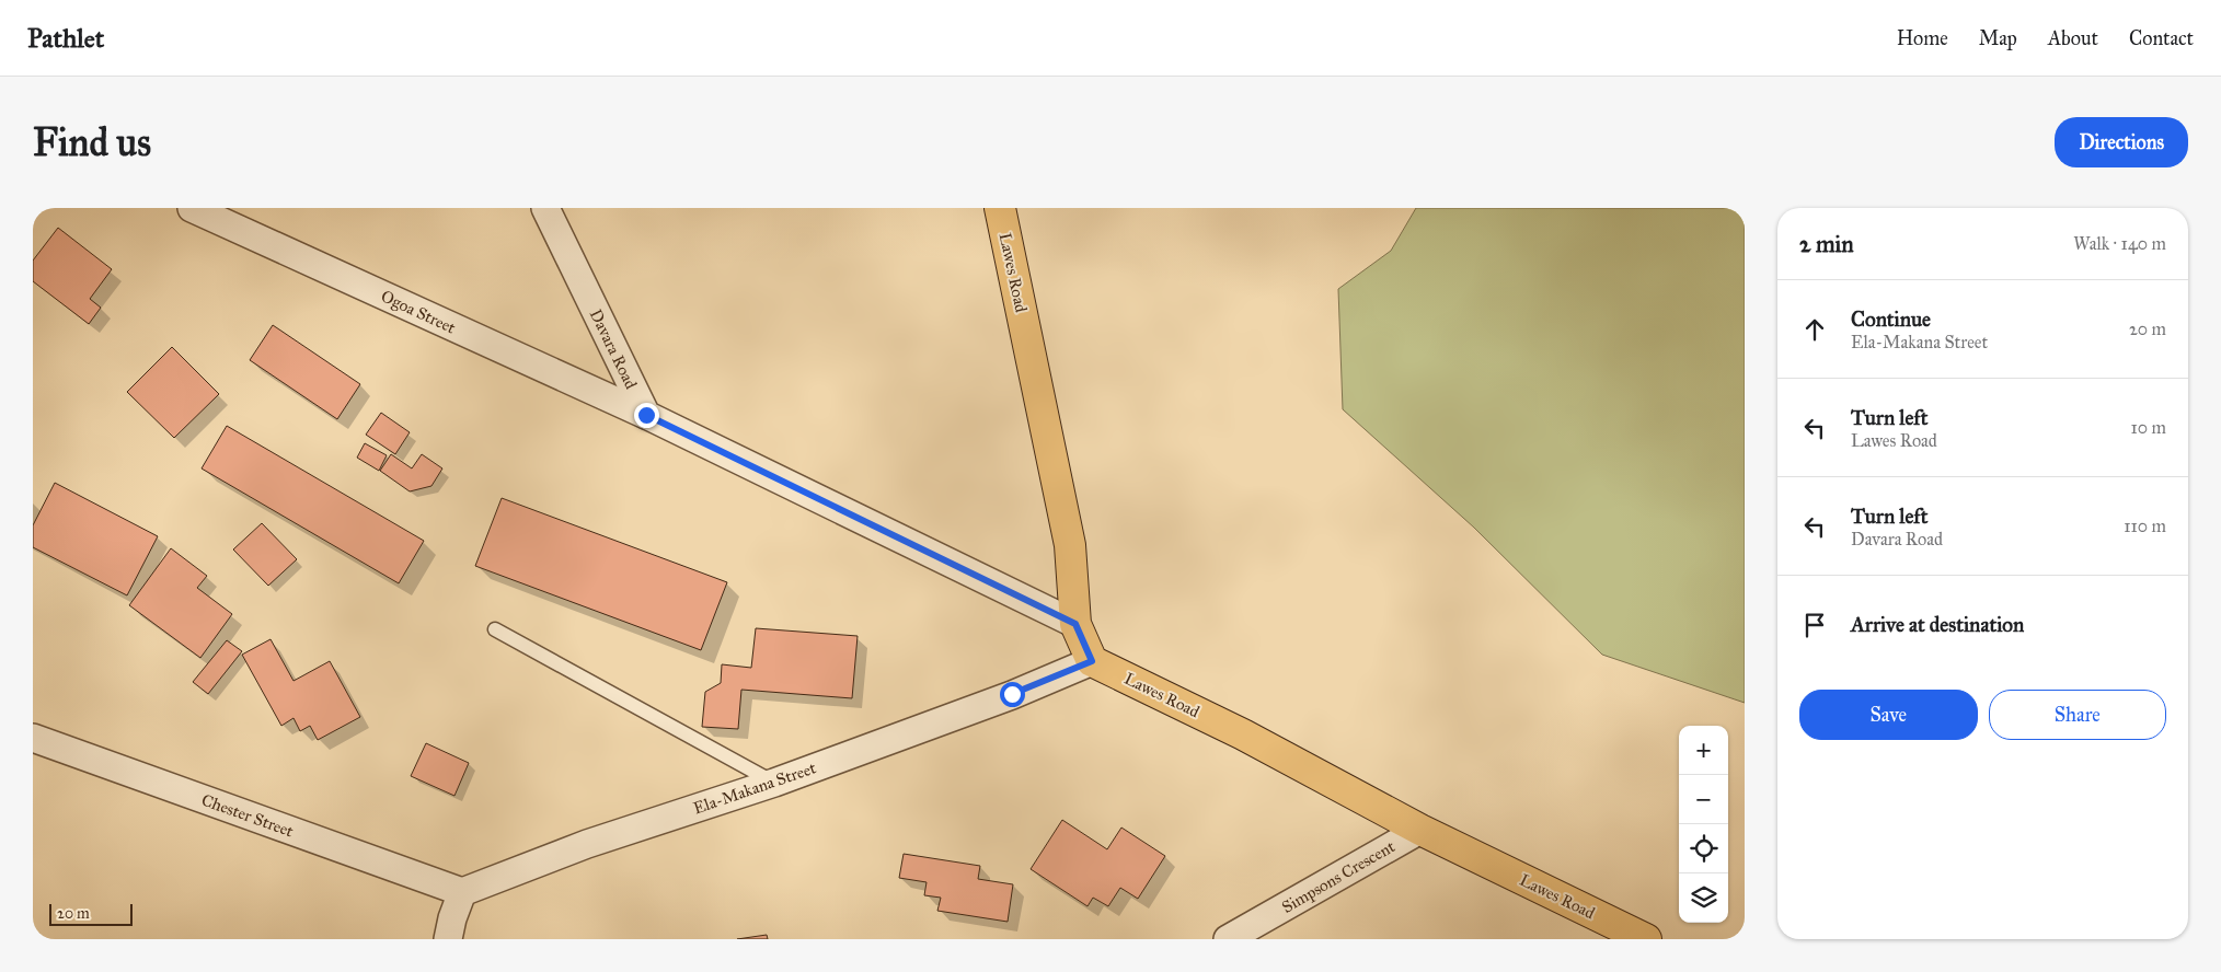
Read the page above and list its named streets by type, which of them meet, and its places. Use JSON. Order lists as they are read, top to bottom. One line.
{"streets":{"main road":["Lawes Road"],"street":["Ogoa Street","Davara Road","Ela-Makana Street","Chester Street","Simpsons Crescent"]},"crossings":[["Lawes Road","Ela-Makana Street"],["Lawes Road","Simpsons Crescent"],["Ogoa Street","Davara Road"],["Ela-Makana Street","Chester Street"]],"scale_bar":"20 m","page":{"header":"Pathlet","nav":["Home","Map","About","Contact"],"buttons":["Directions",["Save","Share"]],"title":"Find us","heading":["2 min","Walk · 140 m"],"list":[["Continue","Ela-Makana Street","20 m"],["Turn left","Lawes Road","10 m"],["Turn left","Davara Road","110 m"],"Arrive at destination"],"map_buttons":["+","−"],"scale":"20 m"}}
